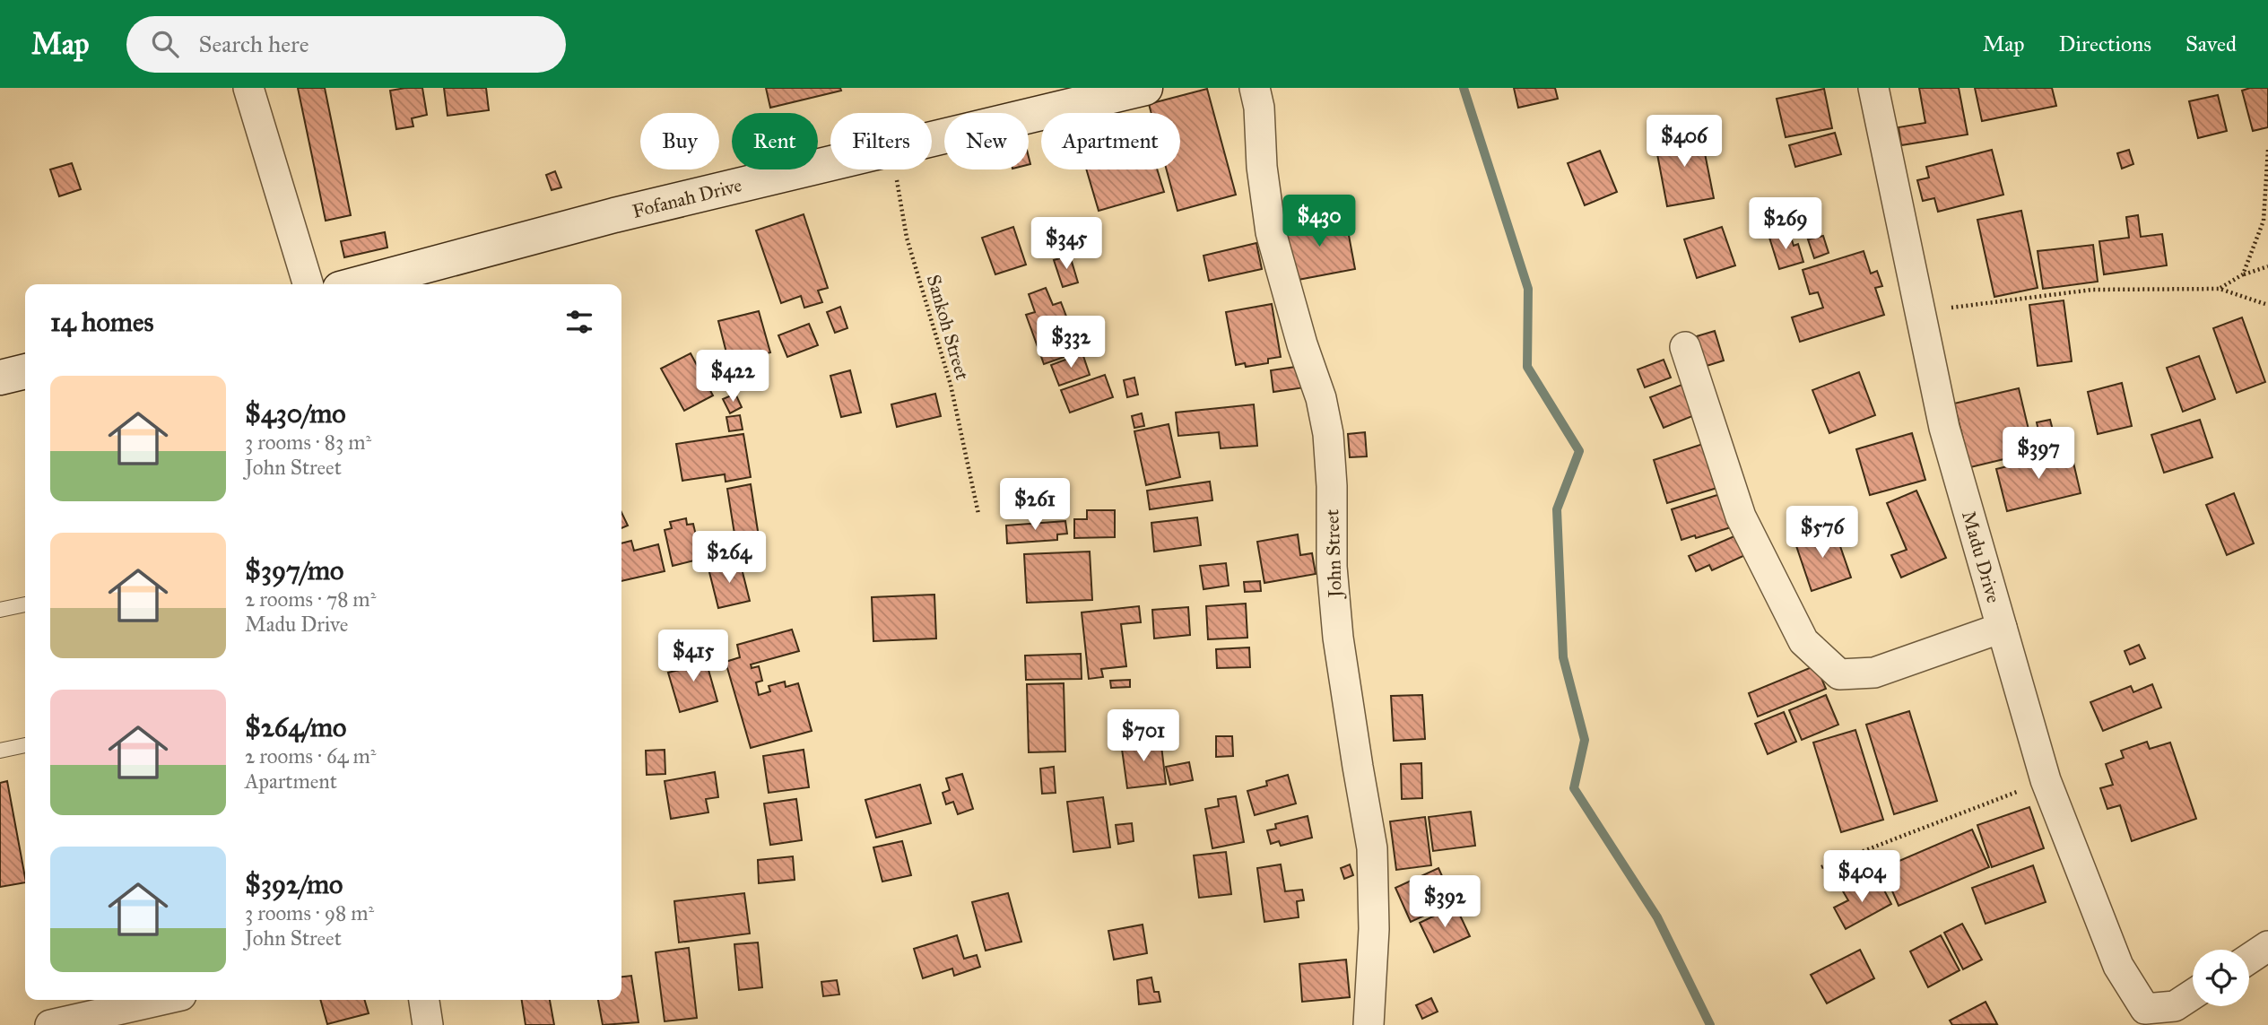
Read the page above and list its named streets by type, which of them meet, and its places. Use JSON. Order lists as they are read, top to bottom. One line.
{"streets":{"street":["Fofanah Drive","John Street","Madu Drive"],"path":["Sankoh Street"]},"page":{"header":"Map","search":"Search here","nav":["Map","Directions","Saved"],"chip":["Buy","Rent","Filters","New","Apartment"],"price":["$406","$430","$269","$345","$332","$422","$397","$261","$576","$264","$415","$701","$404","$392"],"heading":"14 homes","list":[{"name":"$430/mo","note":"3 rooms · 83 m² · John Street"},{"name":"$397/mo","note":"2 rooms · 78 m² · Madu Drive"},{"name":"$264/mo","note":"2 rooms · 64 m² · Apartment"},{"name":"$392/mo","note":"3 rooms · 98 m² · John Street"}]}}
